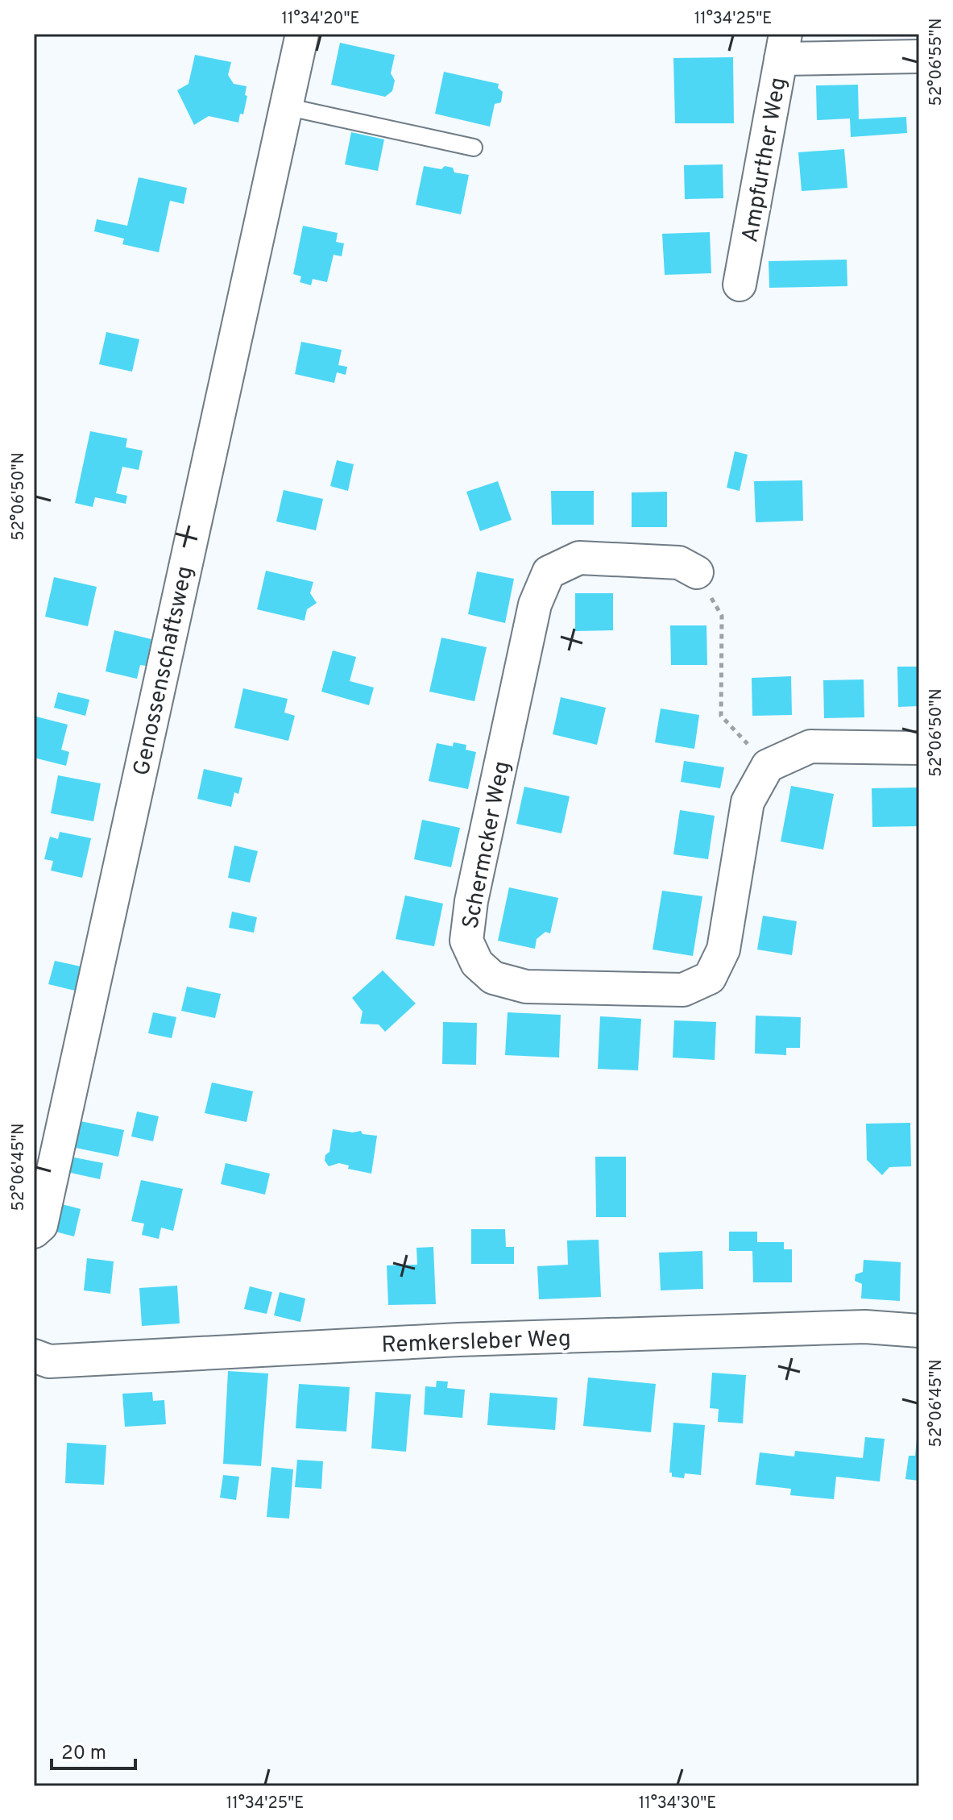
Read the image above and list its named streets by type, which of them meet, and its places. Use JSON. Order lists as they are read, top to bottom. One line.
{"streets":{"street":["Ampfurther Weg","Genossenschaftsweg","Schermcker Weg","Remkersleber Weg"]},"scale_bar":"20 m","coordinates":["11°34'20\"E","11°34'25\"E","52°06'55\"N","52°06'50\"N","52°06'45\"N","11°34'30\"E"]}
